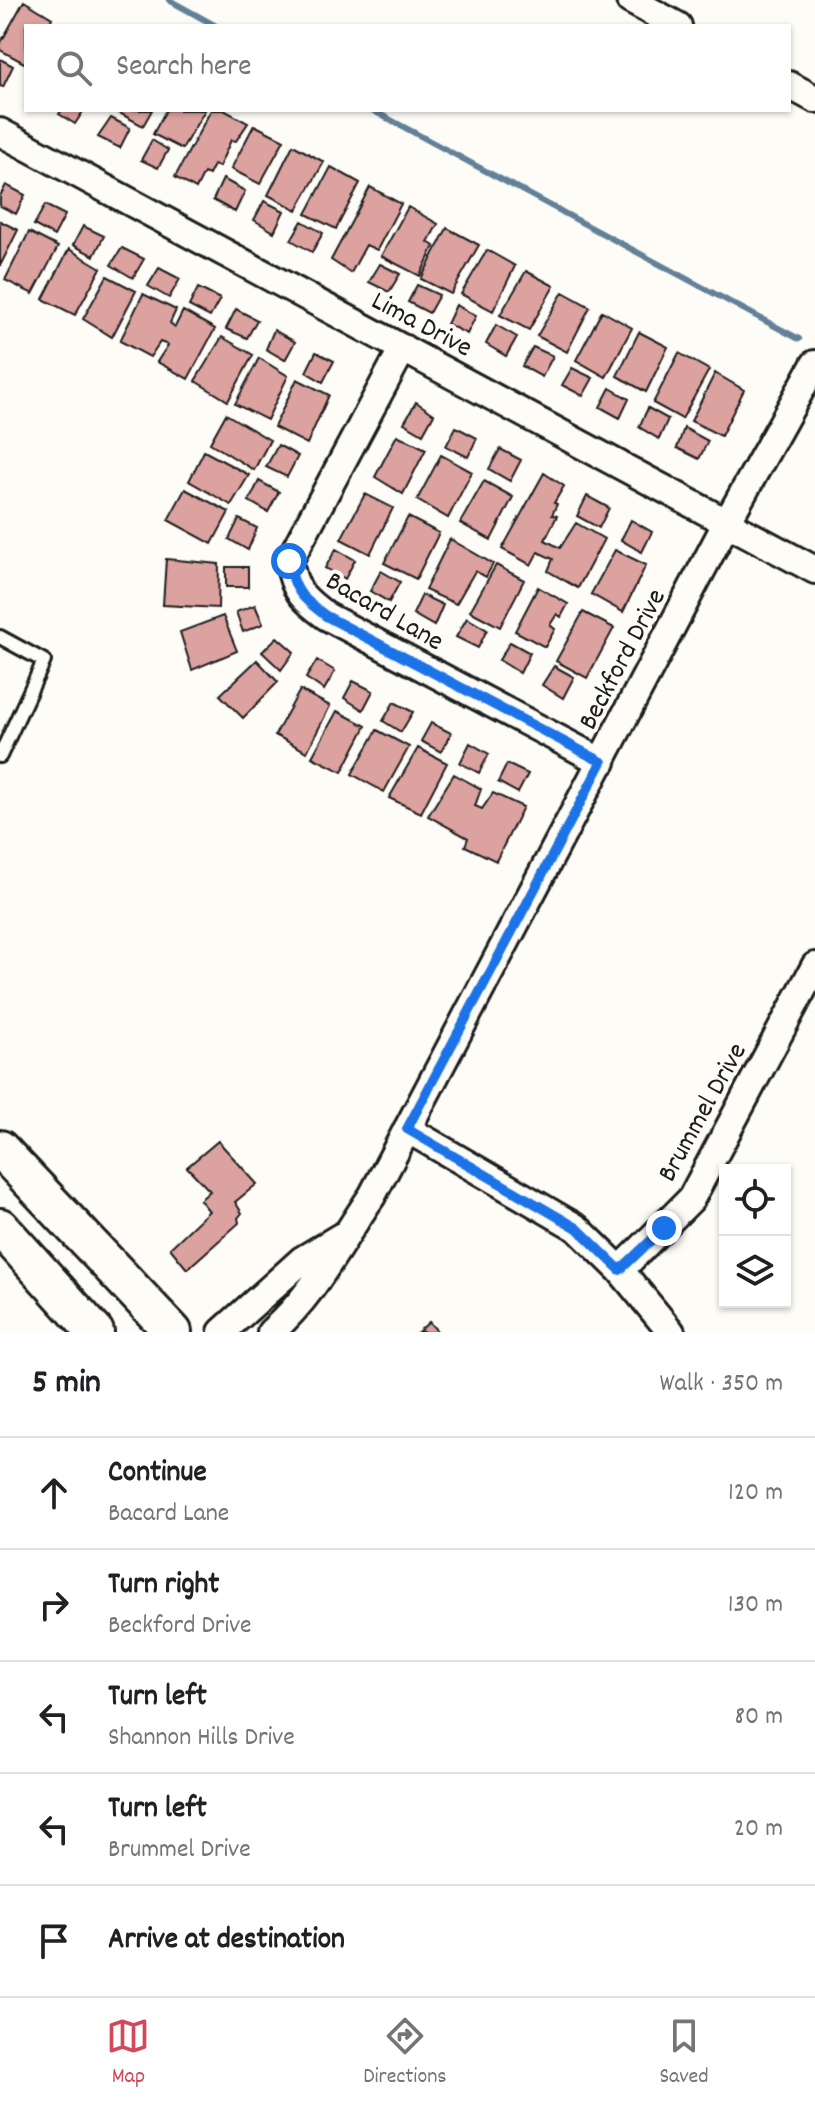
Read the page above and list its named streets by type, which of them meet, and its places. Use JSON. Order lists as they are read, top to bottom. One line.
{"streets":{"street":["Lima Drive","Bacard Lane","Beckford Drive","Brummel Drive"]},"crossings":[["Lima Drive","Bacard Lane"],["Lima Drive","Beckford Drive"],["Bacard Lane","Beckford Drive"]],"page":{"search":"Search here","heading":["5 min","Walk · 350 m"],"list":[["Continue","Bacard Lane","120 m"],["Turn right","Beckford Drive","130 m"],["Turn left","Shannon Hills Drive","80 m"],["Turn left","Brummel Drive","20 m"],"Arrive at destination"],"nav":["Map","Directions","Saved"]}}
